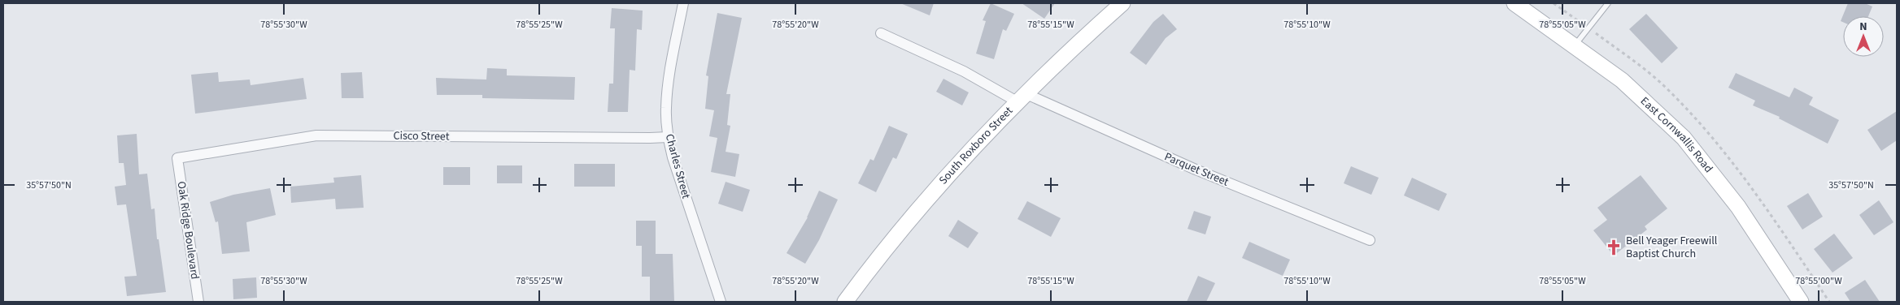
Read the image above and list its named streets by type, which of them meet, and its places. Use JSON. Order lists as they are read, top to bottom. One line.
{"streets":{"street":["East Cornwallis Road","Cisco Street","South Roxboro Street","Charles Street","Parquet Street","Oak Ridge Boulevard"]},"crossings":[["Cisco Street","Charles Street"],["Cisco Street","Oak Ridge Boulevard"],["South Roxboro Street","Parquet Street"]],"places":{"church":["Bell Yeager Freewill Baptist Church"]},"north":"top","coordinates":["78°55'30\"W","78°55'25\"W","78°55'20\"W","78°55'15\"W","78°55'10\"W","78°55'05\"W","35°57'50\"N","78°55'00\"W"]}
